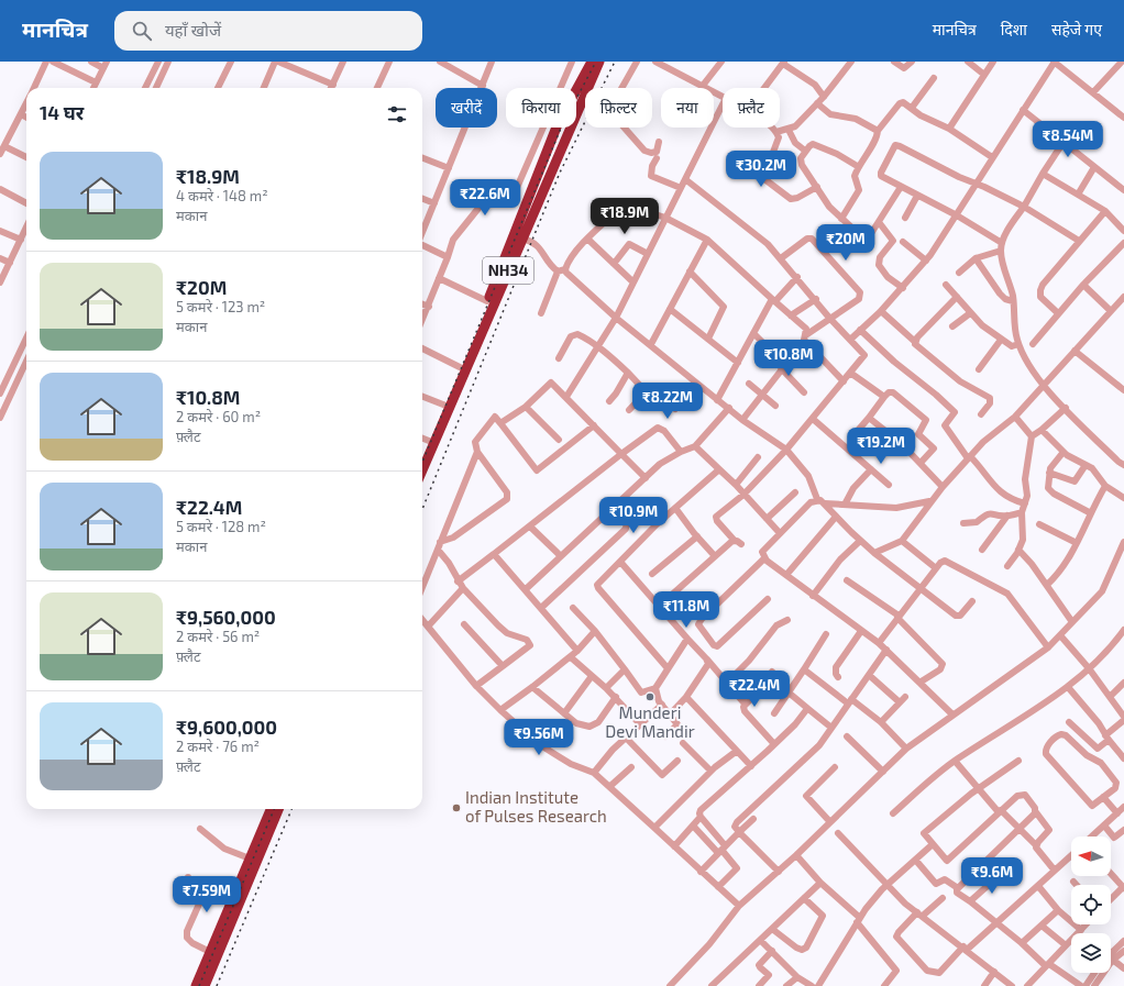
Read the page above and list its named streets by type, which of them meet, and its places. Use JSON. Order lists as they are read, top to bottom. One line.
{"streets":{"highway":["NH34"]},"places":["Munderi Devi Mandir","Indian Institute of Pulses Research"],"north":"left","page":{"header":"मानचित्र","search":"यहाँ खोजें","nav":["मानचित्र","दिशा","सहेजे गए"],"chip":["खरीदें","किराया","फ़िल्टर","नया","फ़्लैट"],"heading":"14 घर","price":["₹8.54M","₹30.2M","₹22.6M","₹18.9M","₹20M","₹10.8M","₹8.22M","₹19.2M","₹10.9M","₹11.8M","₹22.4M","₹9.56M","₹9.6M","₹7.59M"],"list":[{"name":"₹18.9M","note":"4 कमरे · 148 m² · मकान"},{"name":"₹20M","note":"5 कमरे · 123 m² · मकान"},{"name":"₹10.8M","note":"2 कमरे · 60 m² · फ़्लैट"},{"name":"₹22.4M","note":"5 कमरे · 128 m² · मकान"},{"name":"₹9,560,000","note":"2 कमरे · 56 m² · फ़्लैट"},{"name":"₹9,600,000","note":"2 कमरे · 76 m² · फ़्लैट"}]}}
